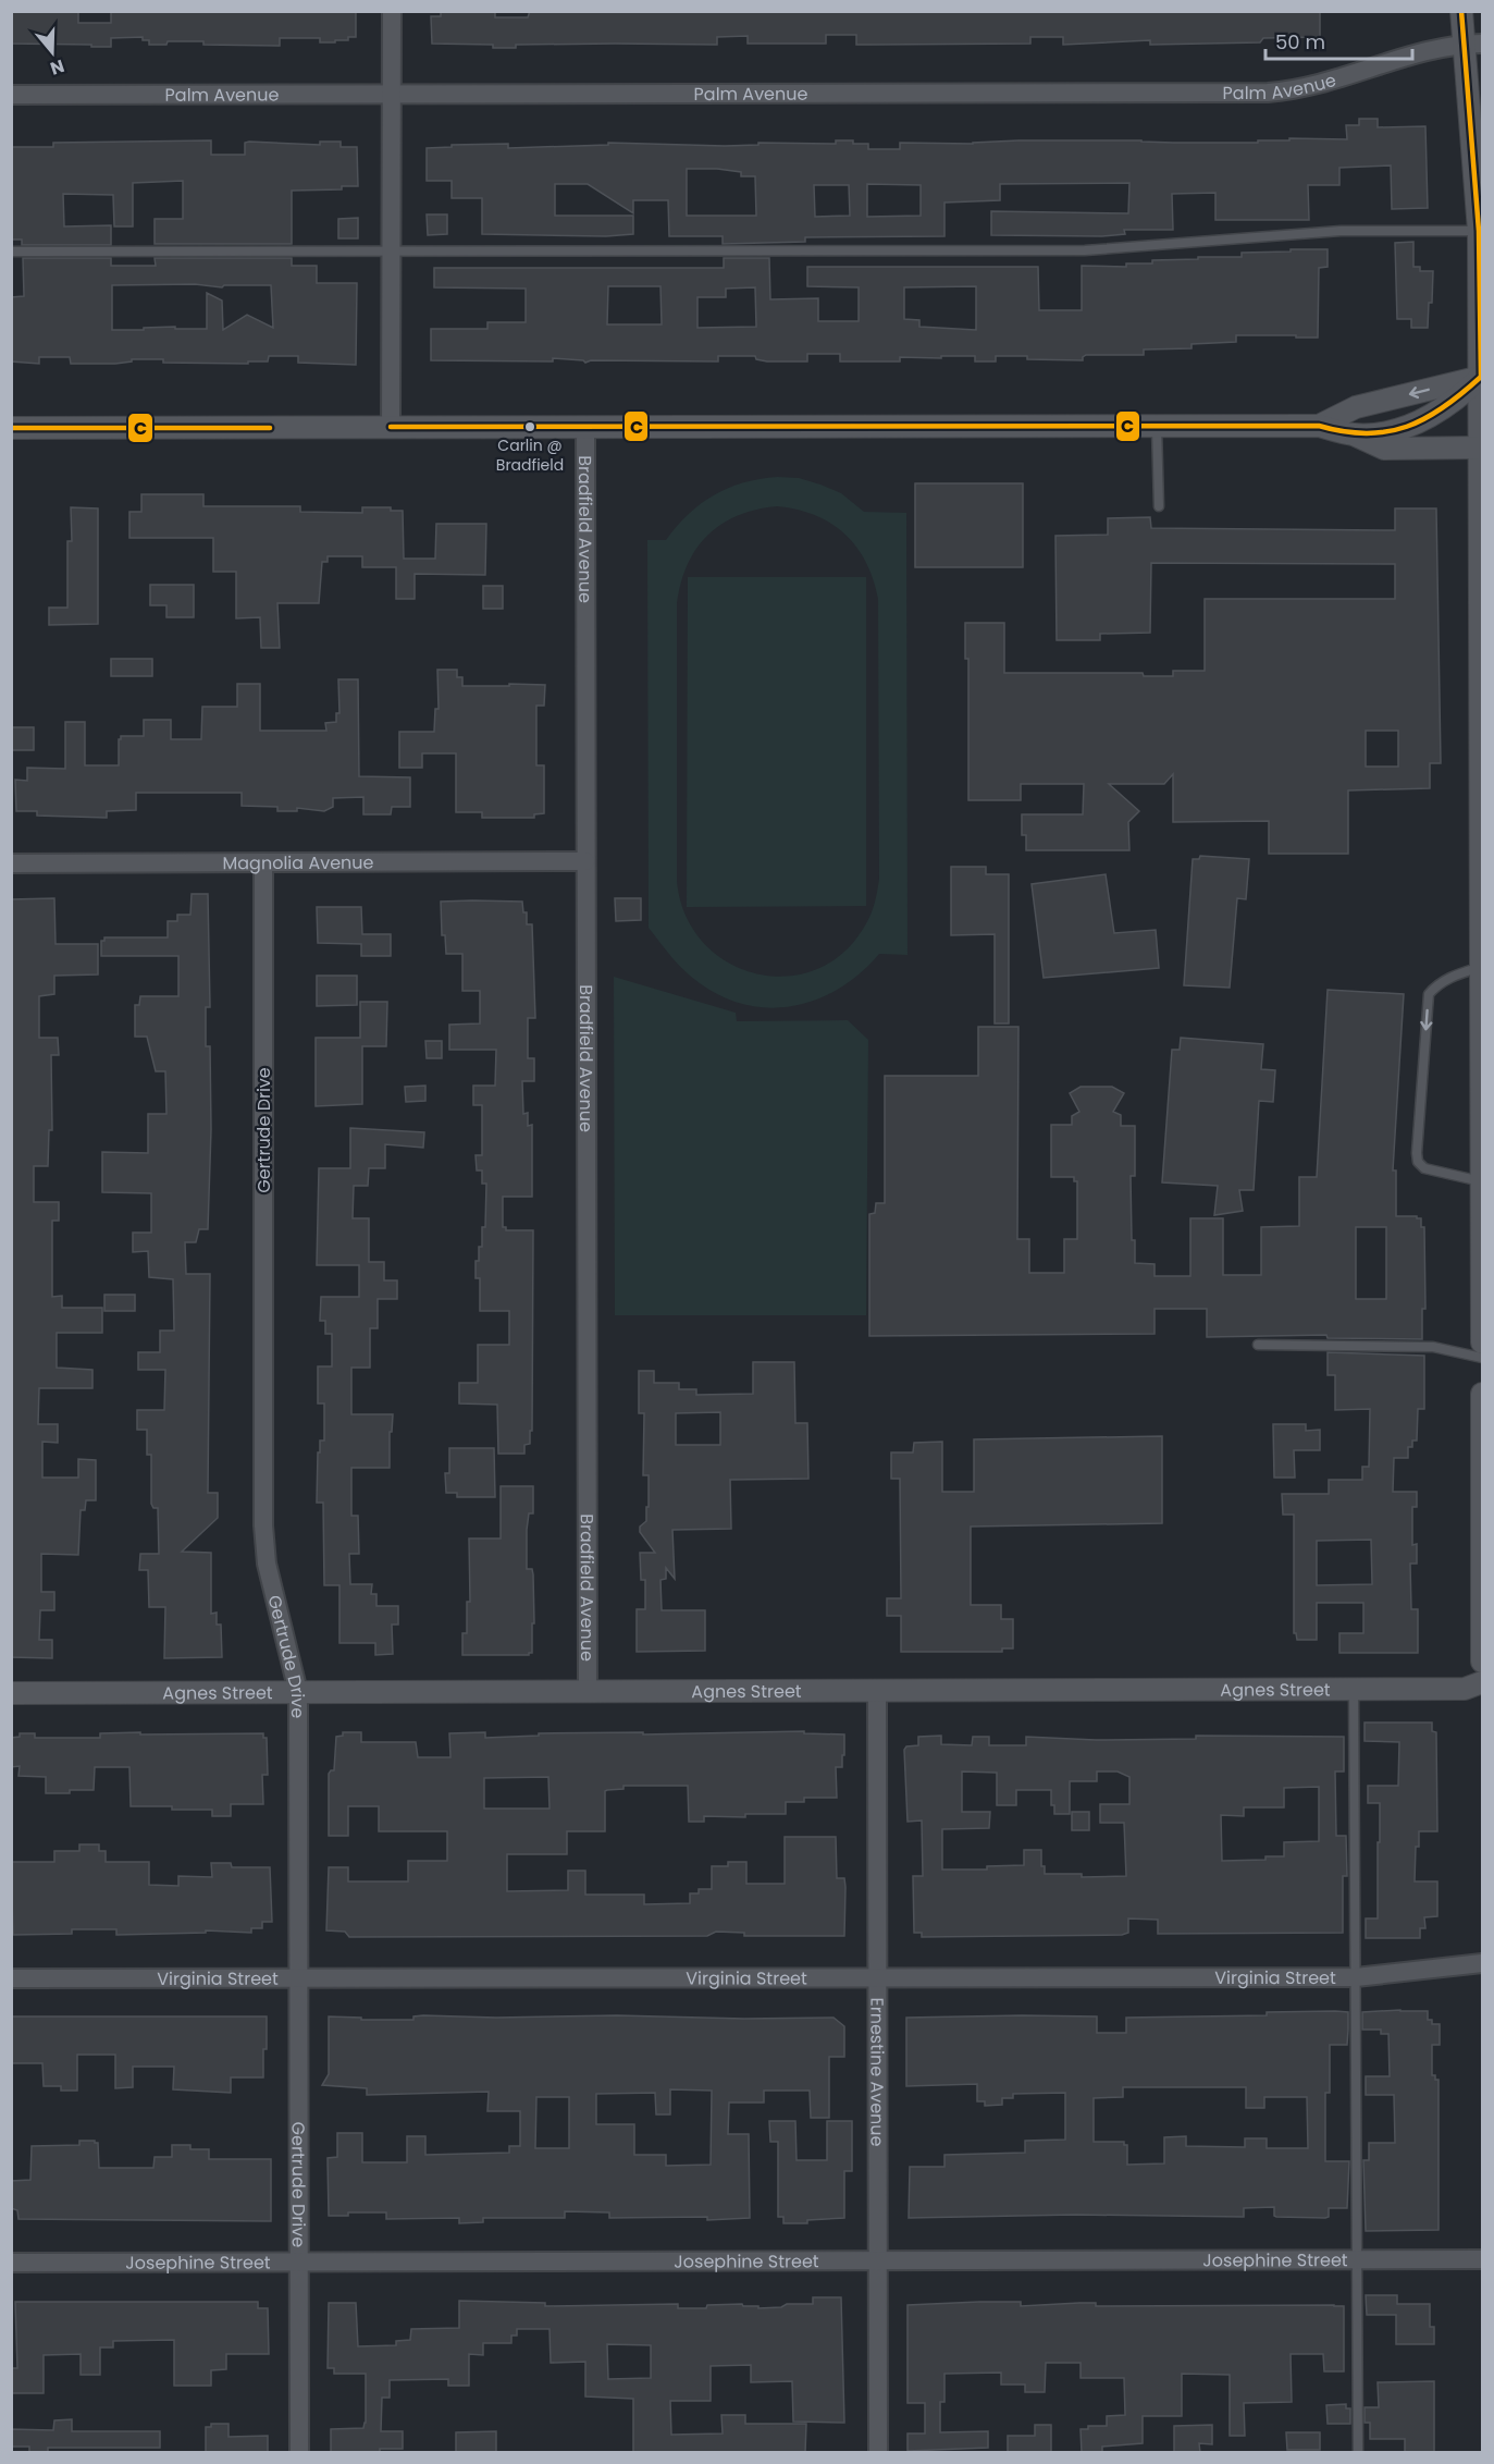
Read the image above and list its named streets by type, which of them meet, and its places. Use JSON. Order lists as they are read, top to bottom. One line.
{"streets":{"street":["Palm Avenue","Bradfield Avenue","Magnolia Avenue","Gertrude Drive","Agnes Street","Virginia Street","Ernestine Avenue","Josephine Street"]},"crossings":[["Bradfield Avenue","Magnolia Avenue"],["Bradfield Avenue","Agnes Street"],["Magnolia Avenue","Gertrude Drive"],["Gertrude Drive","Agnes Street"],["Gertrude Drive","Virginia Street"],["Gertrude Drive","Josephine Street"],["Agnes Street","Ernestine Avenue"],["Virginia Street","Ernestine Avenue"],["Ernestine Avenue","Josephine Street"]],"places":["Carlin @ Bradfield"],"lines":["transit line C"],"scale_bar":"50 m","north":"bottom"}
